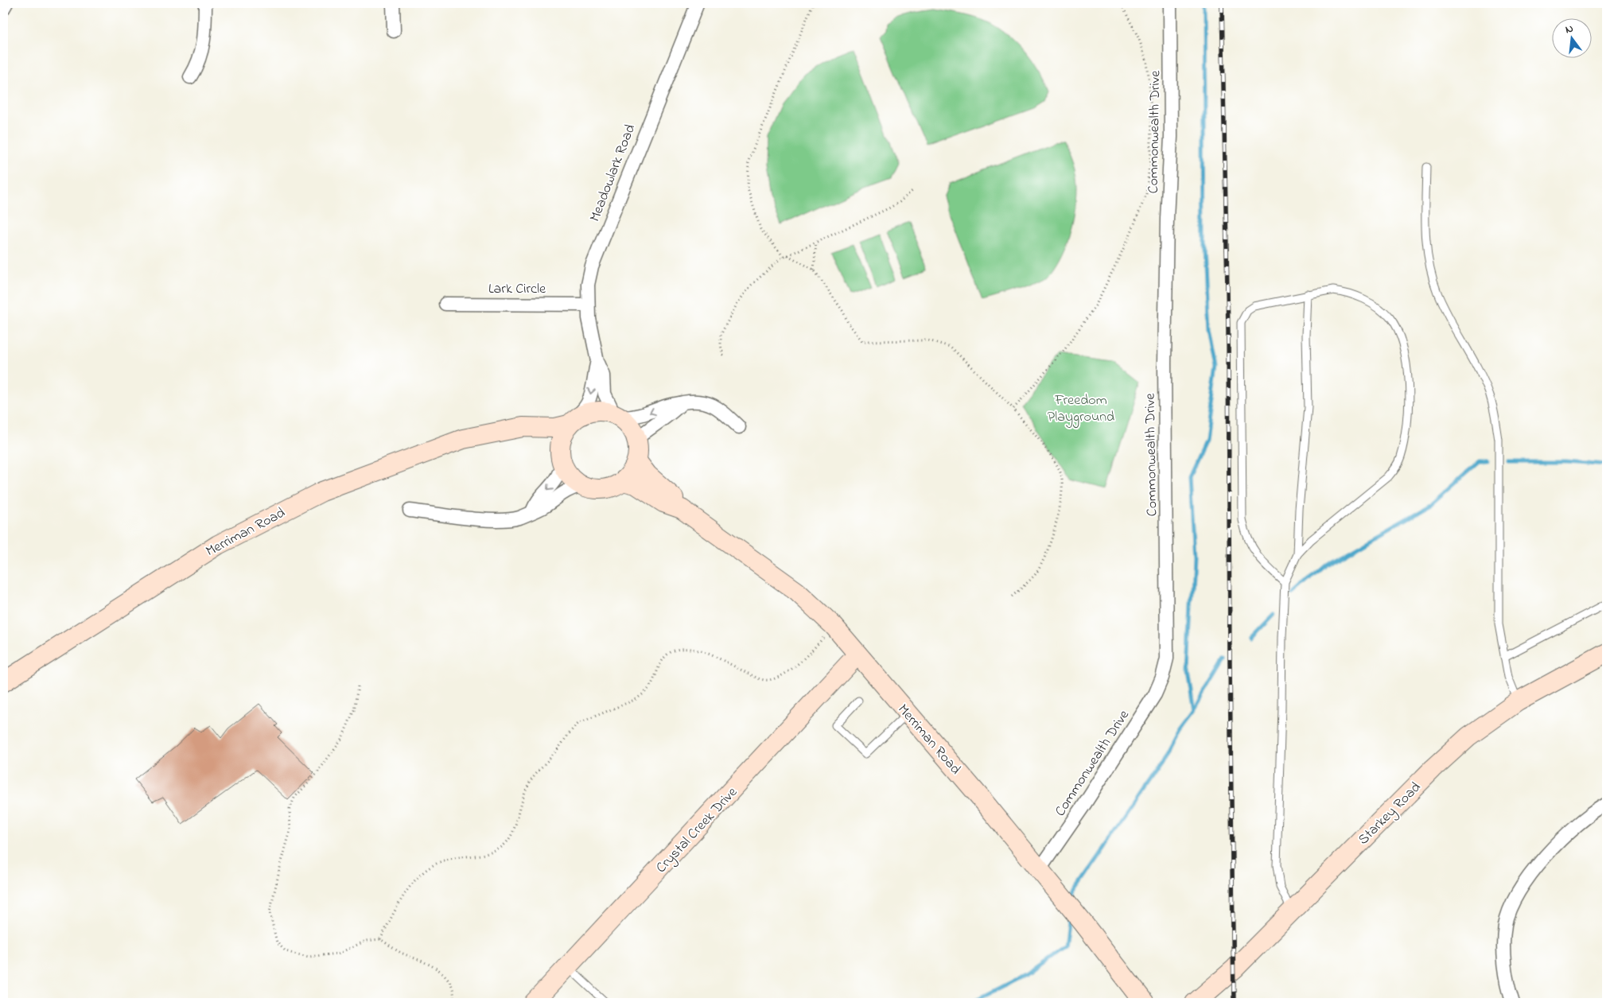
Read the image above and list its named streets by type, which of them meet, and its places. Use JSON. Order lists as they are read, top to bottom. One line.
{"streets":{"main road":["Merriman Road","Starkey Road","Crystal Creek Drive"],"street":["Commonwealth Drive","Meadowlark Road","Lark Circle"]},"crossings":[["Commonwealth Drive","Merriman Road"],["Meadowlark Road","Lark Circle"],["Meadowlark Road","Merriman Road"],["Merriman Road","Crystal Creek Drive"]],"parks":["Freedom Playground"],"north":"top"}
